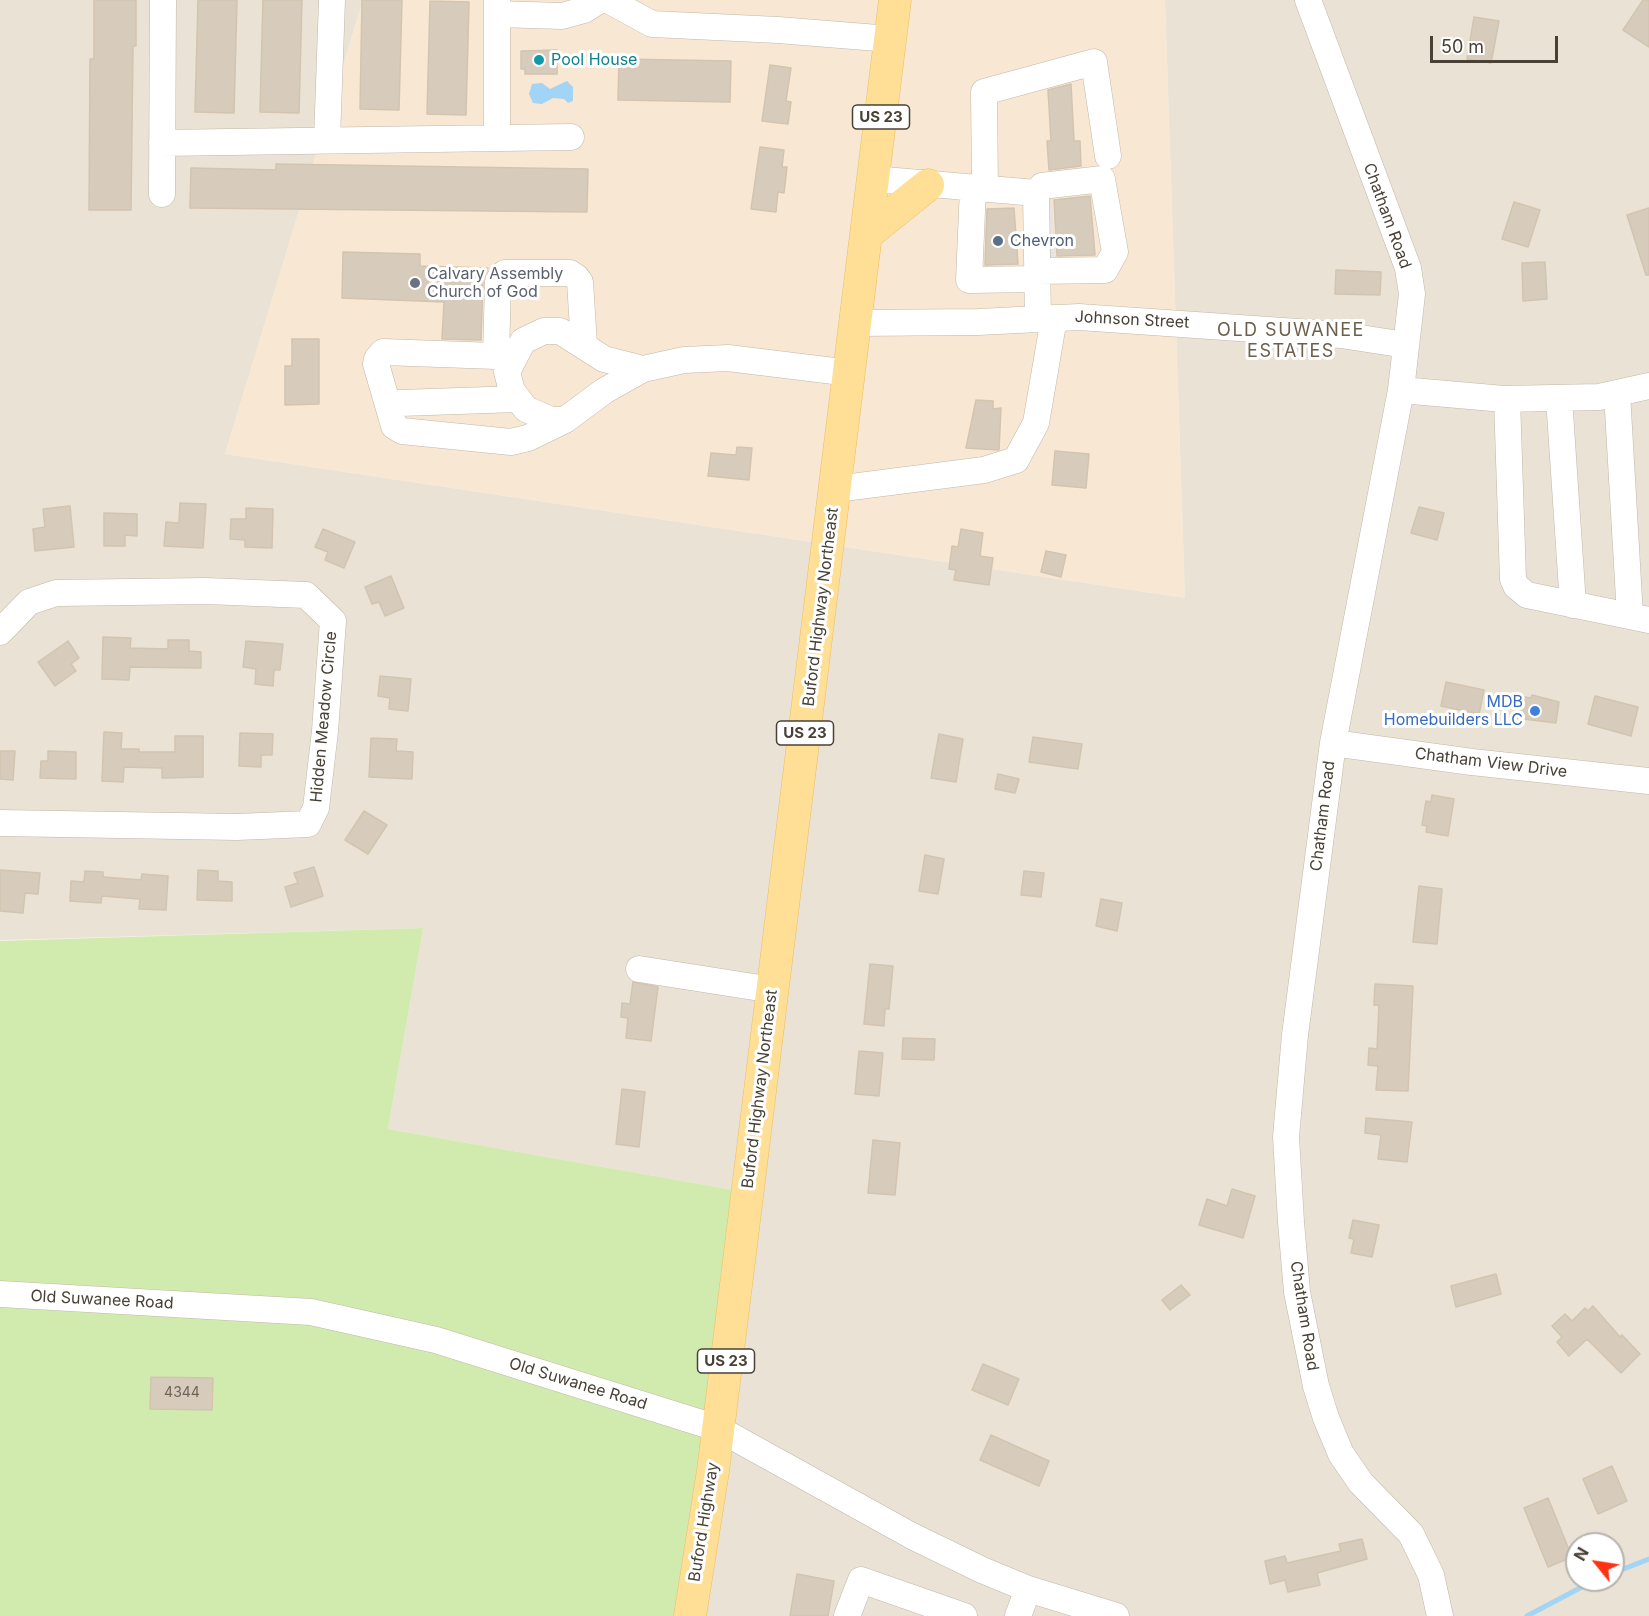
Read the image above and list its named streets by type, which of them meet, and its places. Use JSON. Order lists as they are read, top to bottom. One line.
{"streets":{"main road":["US 23","Buford Highway Northeast","Buford Highway"],"street":["Chatham Road","Johnson Street","Hidden Meadow Circle","Chatham View Drive","Old Suwanee Road"]},"crossings":[["Chatham Road","Johnson Street"],["Chatham Road","Chatham View Drive"],["Johnson Street","Buford Highway Northeast"],["Buford Highway Northeast","Old Suwanee Road"],["Buford Highway Northeast","Buford Highway"],["Old Suwanee Road","Buford Highway"]],"districts":["OLD SUWANEE ESTATES"],"places":["Pool House","Chevron","Calvary Assembly Church of God","MDB Homebuilders LLC"],"house_numbers":["4344"],"scale_bar":"50 m","north":"top left"}
